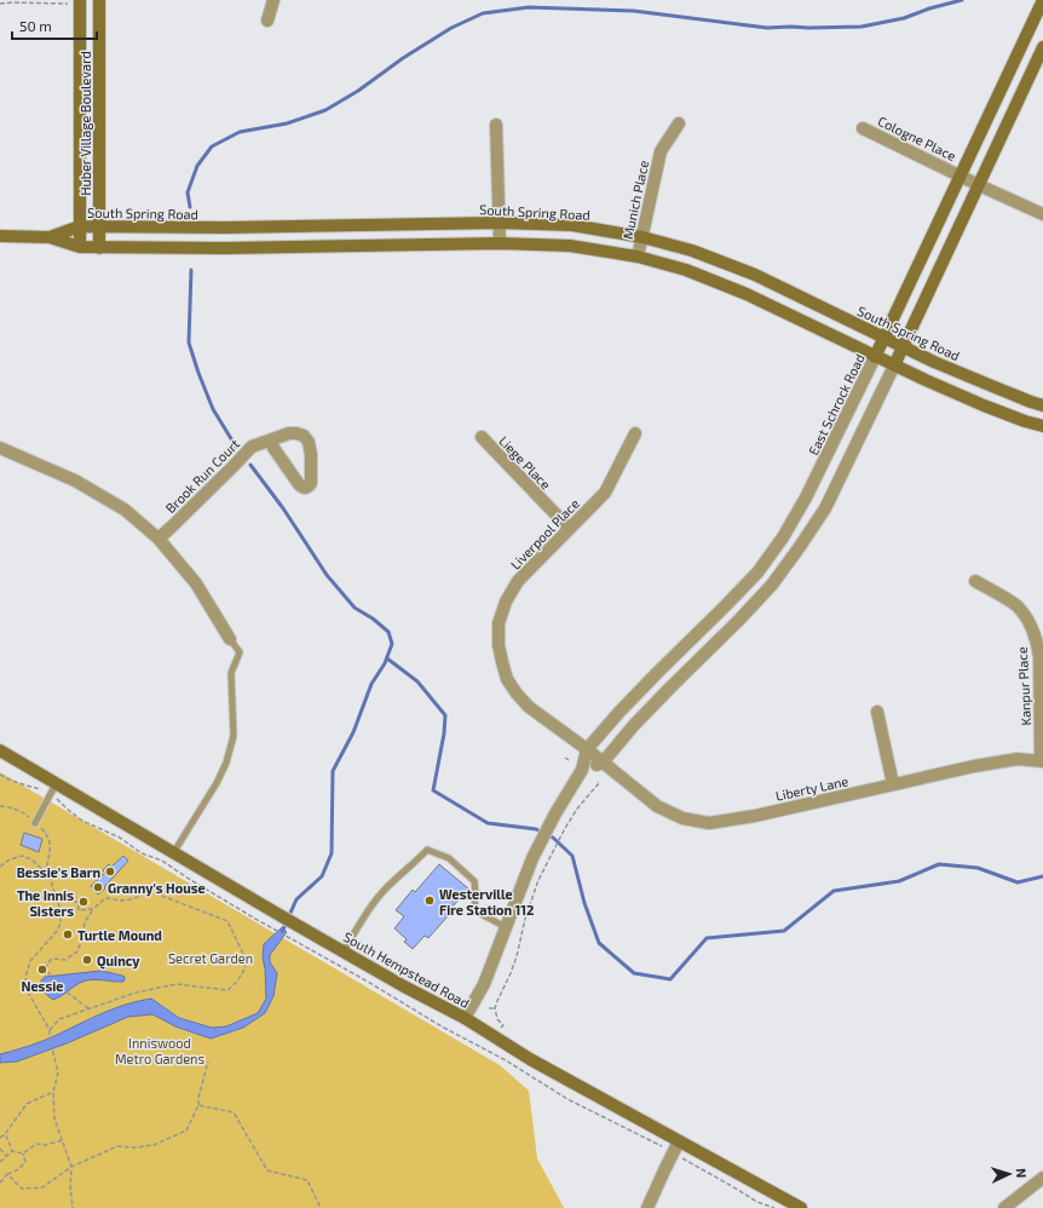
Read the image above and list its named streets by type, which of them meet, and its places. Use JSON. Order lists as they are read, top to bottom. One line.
{"streets":{"street":["Huber Village Boulevard","Cologne Place","Munich Place","South Spring Road","East Schrock Road","Liege Place","Brook Run Court","Liverpool Place","Kanpur Place","Liberty Lane","South Hempstead Road"]},"crossings":[["Huber Village Boulevard","South Spring Road"],["Cologne Place","East Schrock Road"],["Munich Place","South Spring Road"],["South Spring Road","East Schrock Road"],["East Schrock Road","Liverpool Place"],["East Schrock Road","South Hempstead Road"],["Liege Place","Liverpool Place"],["Liverpool Place","Liberty Lane"],["Kanpur Place","Liberty Lane"]],"parks":["Secret Garden","Inniswood Metro Gardens"],"places":["Bessie's Barn","Granny's House","Westerville Fire Station 112","The Innis Sisters","Turtle Mound","Quincy","Nessie"],"scale_bar":"50 m","north":"right"}
